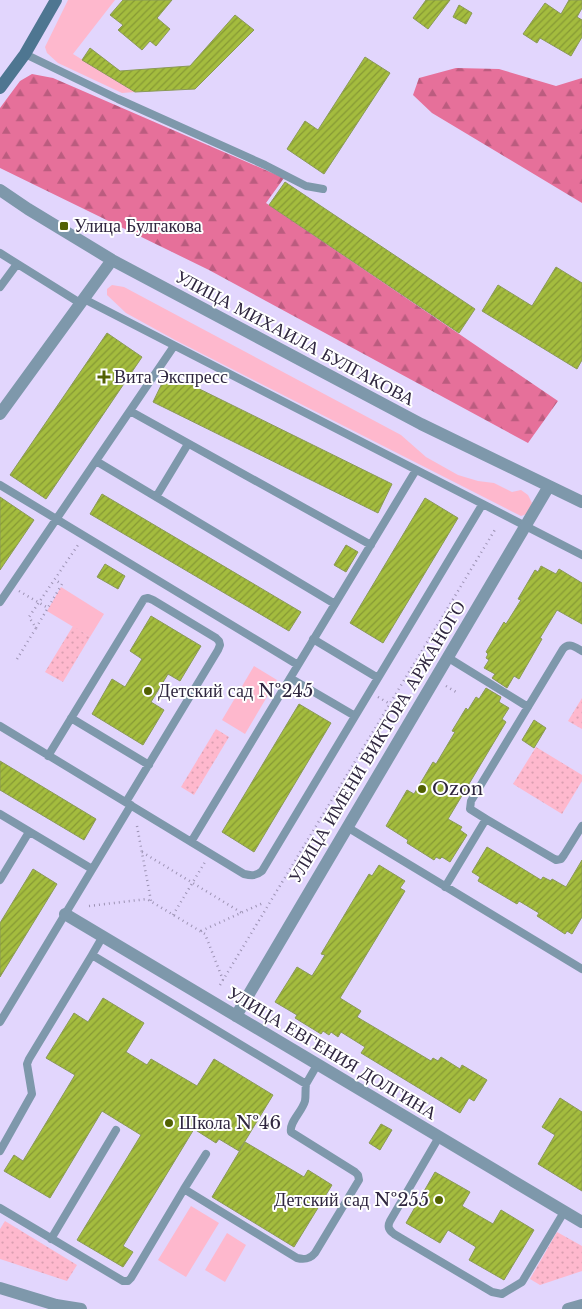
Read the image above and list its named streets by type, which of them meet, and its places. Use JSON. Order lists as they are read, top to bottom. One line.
{"streets":{"street":["УЛИЦА МИХАИЛА БУЛГАКОВА","УЛИЦА ИМЕНИ ВИКТОРА АРЖАНОГО","УЛИЦА ЕВГЕНИЯ ДОЛГИНА"]},"crossings":[["УЛИЦА МИХАИЛА БУЛГАКОВА","УЛИЦА ИМЕНИ ВИКТОРА АРЖАНОГО"],["УЛИЦА ИМЕНИ ВИКТОРА АРЖАНОГО","УЛИЦА ЕВГЕНИЯ ДОЛГИНА"]],"places":{"transit":["Улица Булгакова"],"health":["Вита Экспресс"],"other":["Детский сад №245","Ozon","Школа №46","Детский сад №255"]}}
